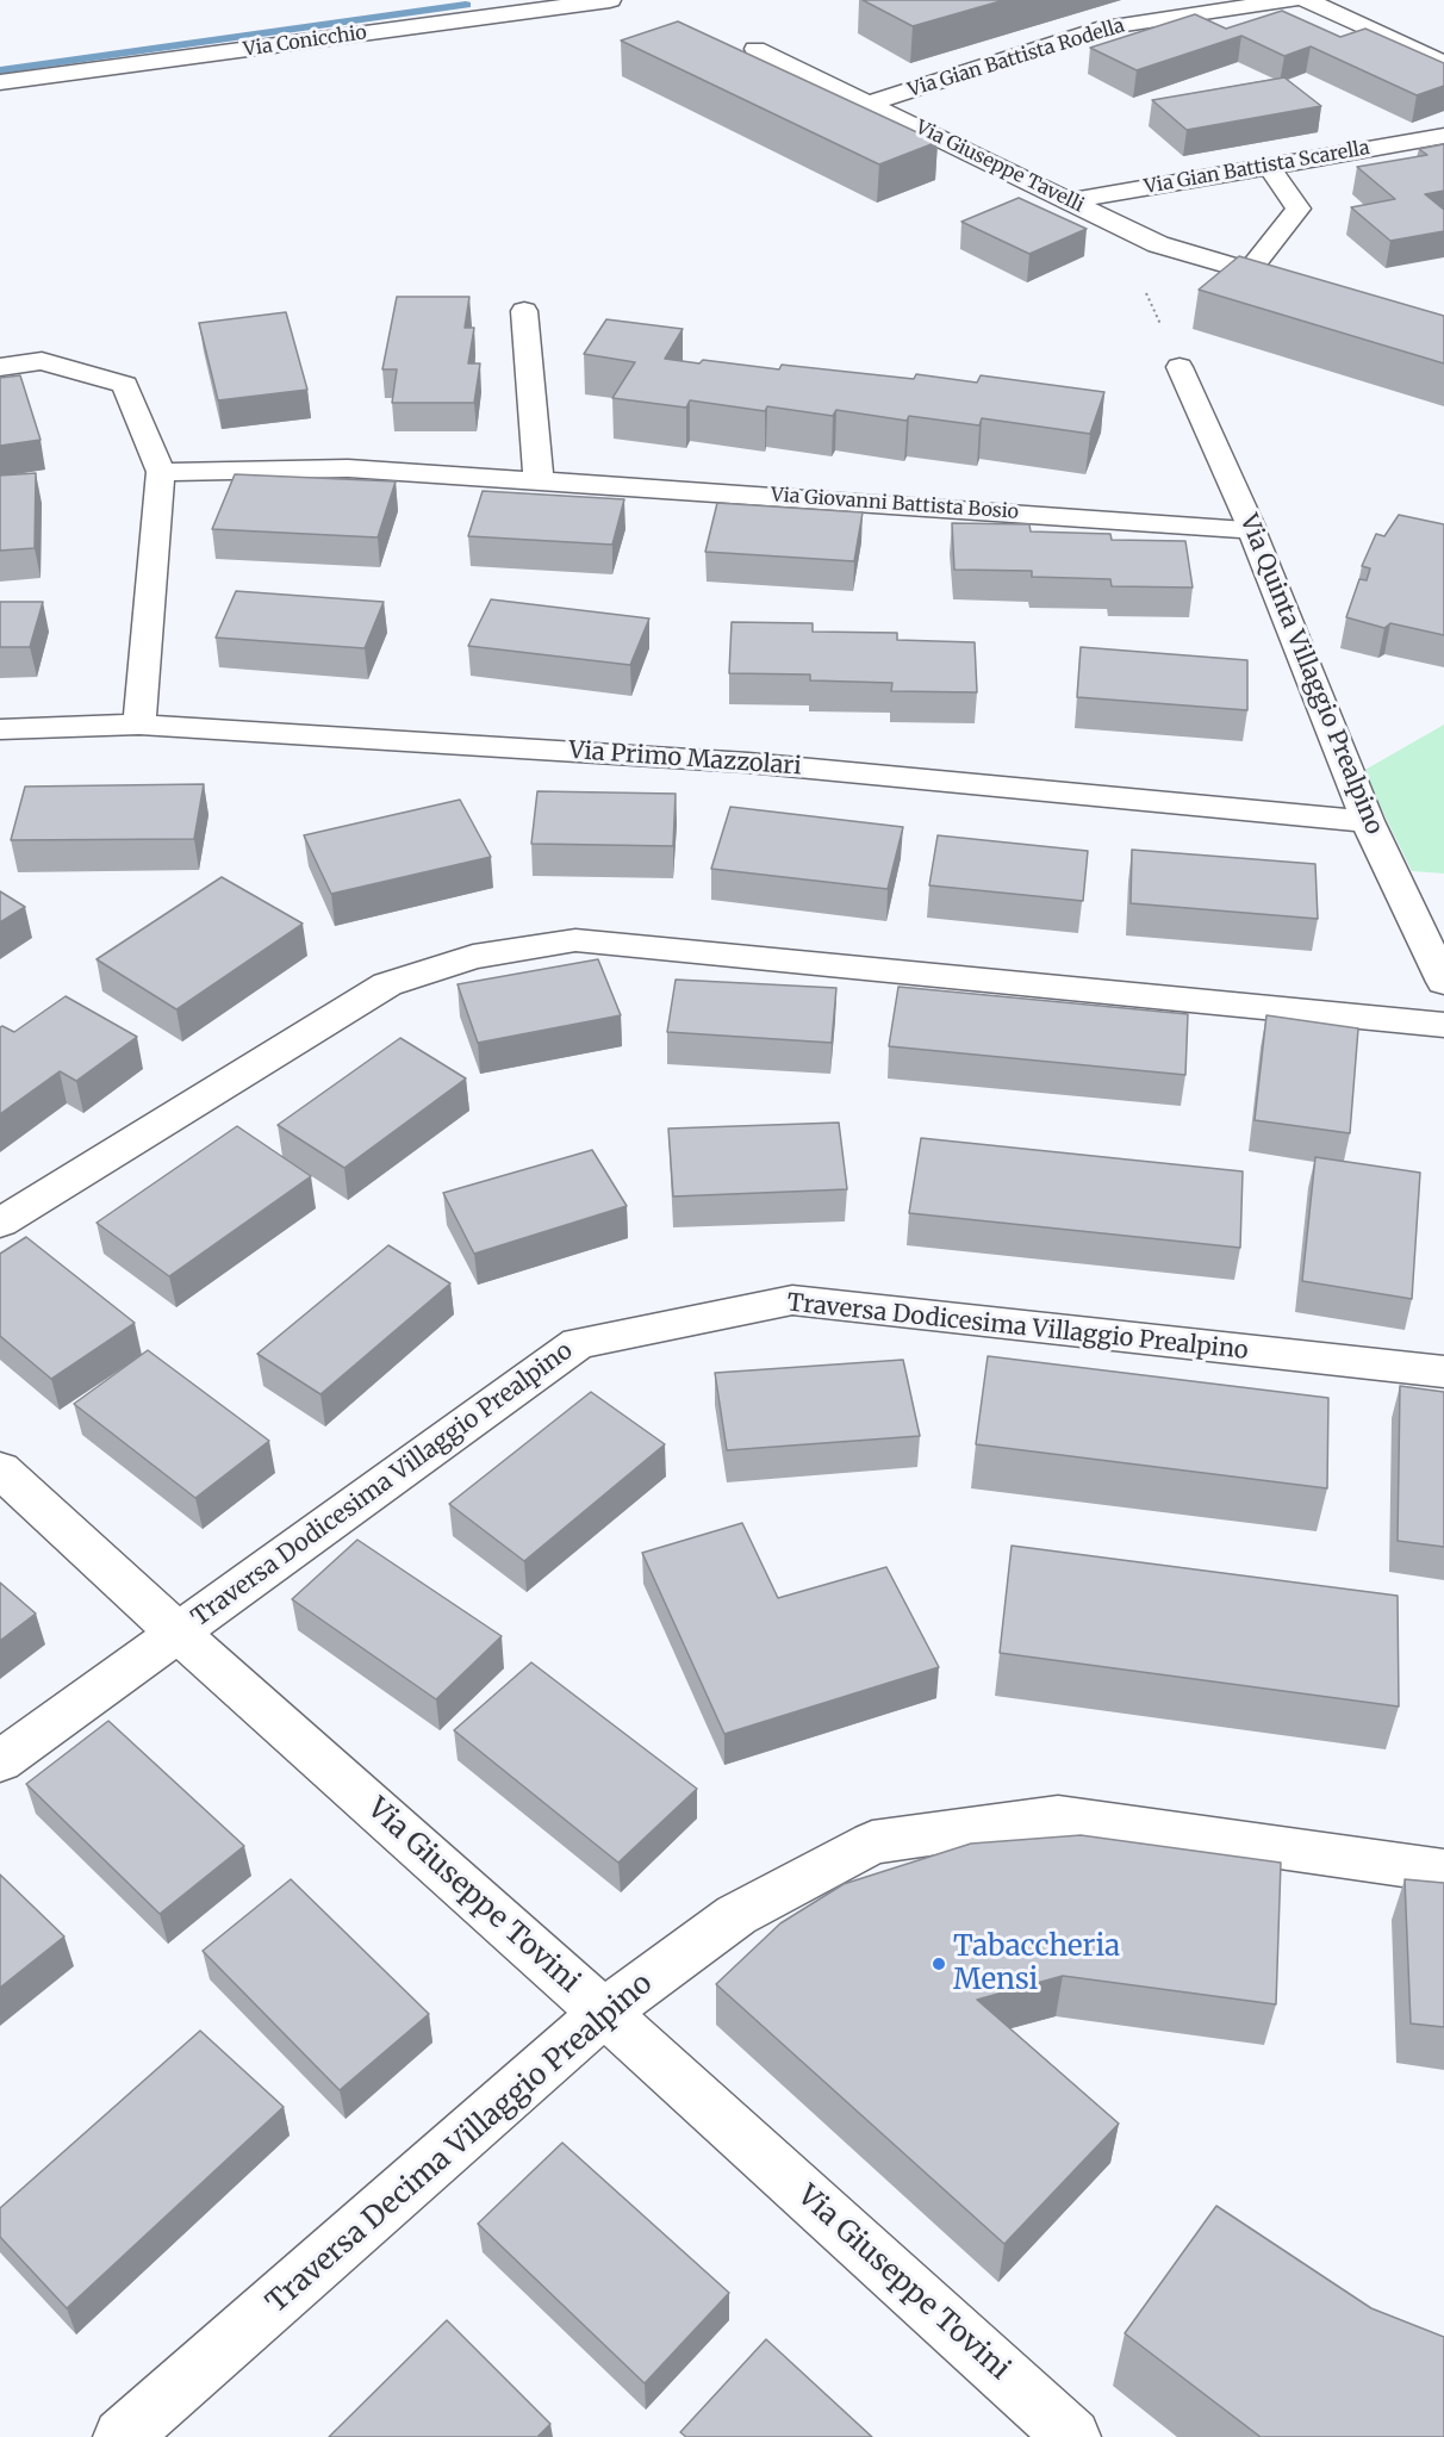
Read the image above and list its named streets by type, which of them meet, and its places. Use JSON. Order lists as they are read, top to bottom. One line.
{"streets":{"street":["Via Conicchio","Via Gian Battista Rodella","Via Giuseppe Tavelli","Via Gian Battista Scarella","Via Giovanni Battista Bosio","Via Quinta Villaggio Prealpino","Via Primo Mazzolari","Traversa Dodicesima Villaggio Prealpino","Via Giuseppe Tovini","Traversa Decima Villaggio Prealpino"]},"crossings":[["Via Gian Battista Rodella","Via Giuseppe Tavelli"],["Via Giuseppe Tavelli","Via Gian Battista Scarella"],["Via Giovanni Battista Bosio","Via Quinta Villaggio Prealpino"],["Via Quinta Villaggio Prealpino","Via Primo Mazzolari"],["Traversa Dodicesima Villaggio Prealpino","Via Giuseppe Tovini"],["Via Giuseppe Tovini","Traversa Decima Villaggio Prealpino"]],"places":["Tabaccheria Mensi"]}
